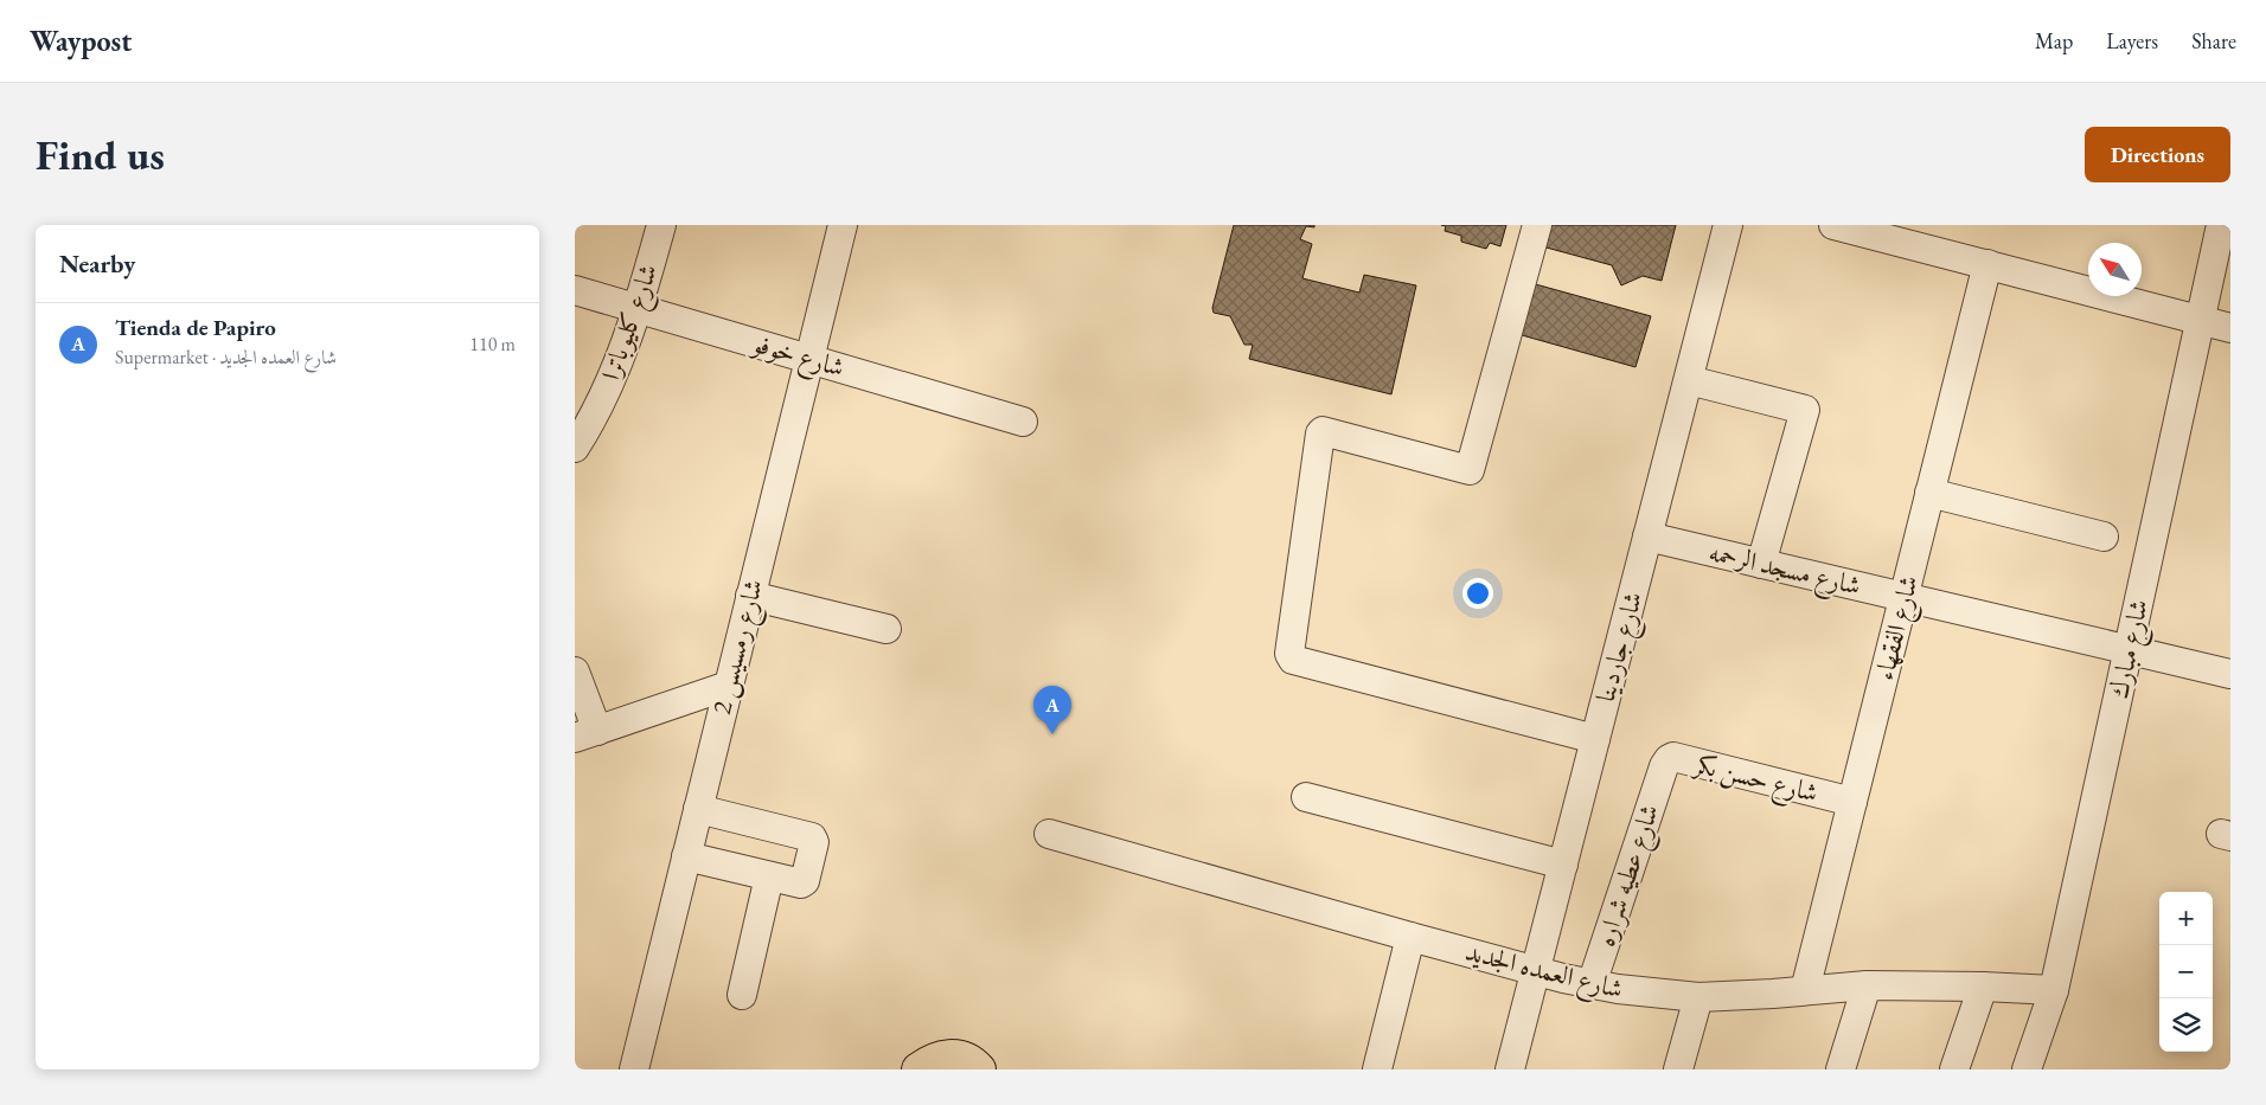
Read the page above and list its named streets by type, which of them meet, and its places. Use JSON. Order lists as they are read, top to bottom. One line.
{"streets":{"street":["شارع كليوباترا","شارع خوفو","شارع مسجد الرحمه","شارع الفقهاء","شارع رمسيس 2","شارع جاردينا","شارع مبارك","شارع حسن بكر","شارع عطيه شراره","شارع العمده الجديد"]},"crossings":[["شارع كليوباترا","شارع خوفو"],["شارع خوفو","شارع رمسيس 2"],["شارع مسجد الرحمه","شارع الفقهاء"],["شارع مسجد الرحمه","شارع جاردينا"],["شارع مسجد الرحمه","شارع مبارك"],["شارع الفقهاء","شارع حسن بكر"],["شارع الفقهاء","شارع العمده الجديد"],["شارع جاردينا","شارع العمده الجديد"],["شارع مبارك","شارع العمده الجديد"],["شارع حسن بكر","شارع عطيه شراره"],["شارع عطيه شراره","شارع العمده الجديد"]],"north":"top left","page":{"header":"Waypost","nav":["Map","Layers","Share"],"buttons":"Directions","title":"Find us","heading":"Nearby","list":[{"mark":"A","name":"Tienda de Papiro","note":"Supermarket · شارع العمده الجديد","value":"110 m"}],"pins":"A","map_buttons":["+","−"]}}
